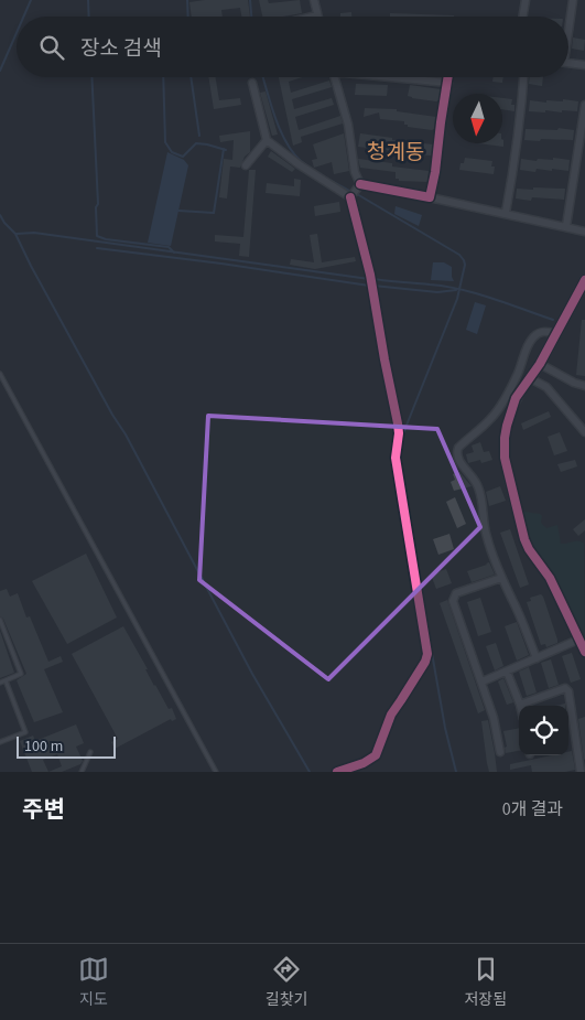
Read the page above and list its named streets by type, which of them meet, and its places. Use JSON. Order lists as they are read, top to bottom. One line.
{"districts":["청계동"],"scale_bar":"100 m","north":"bottom","page":{"search":"장소 검색","scale":"100 m","heading":["주변","0개 결과"],"nav":["지도","길찾기","저장됨"]}}
